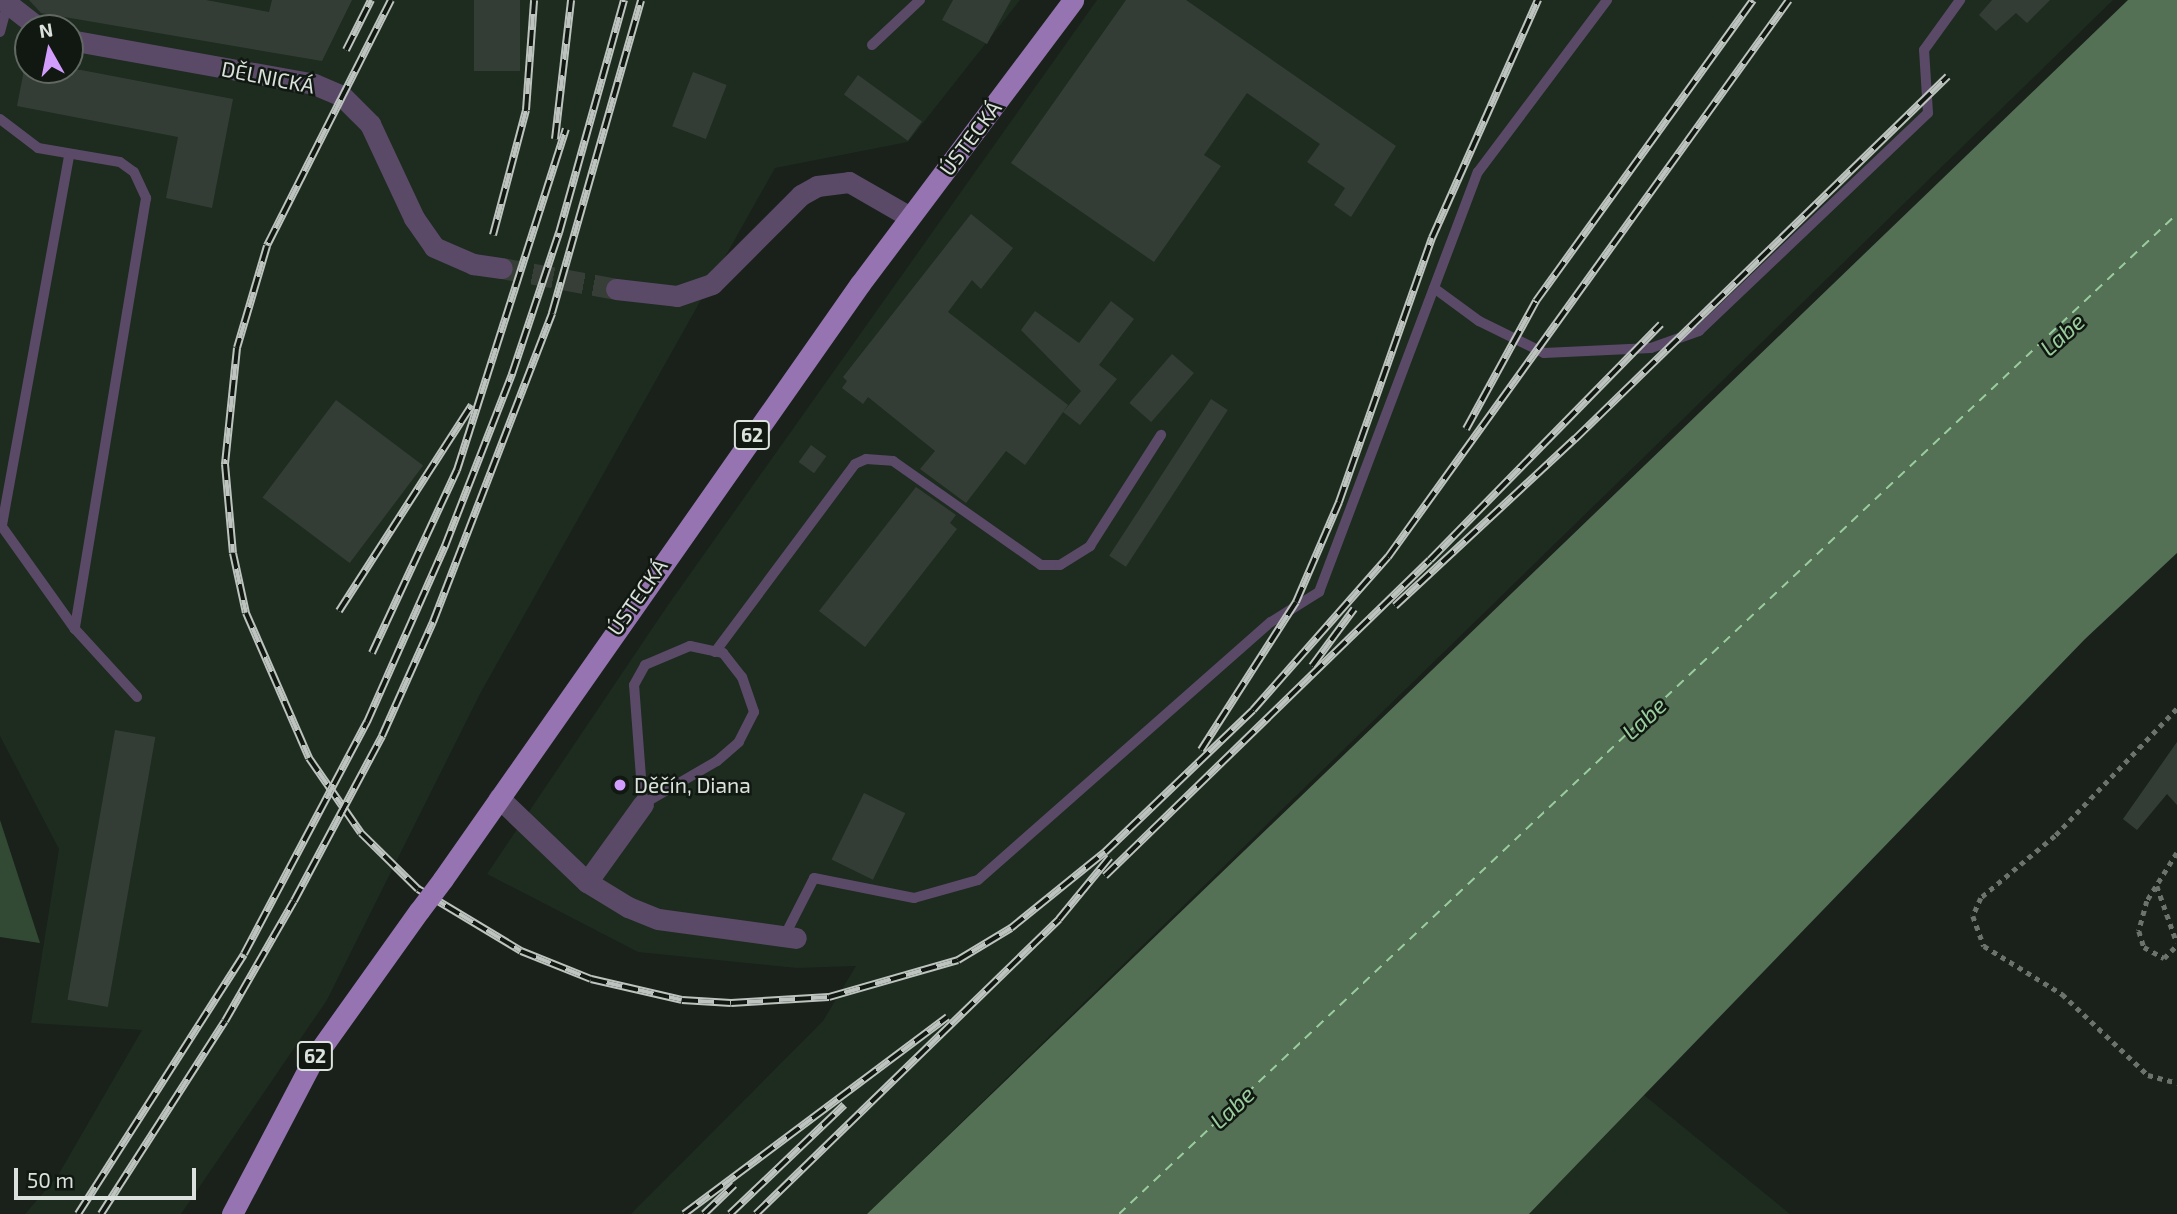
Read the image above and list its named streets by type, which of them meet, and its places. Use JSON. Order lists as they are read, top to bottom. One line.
{"streets":{"main road":["ÚSTECKÁ","62"],"street":["DĚLNICKÁ"]},"water":["Labe"],"places":["Děčín, Diana"],"scale_bar":"50 m","north":"top"}
